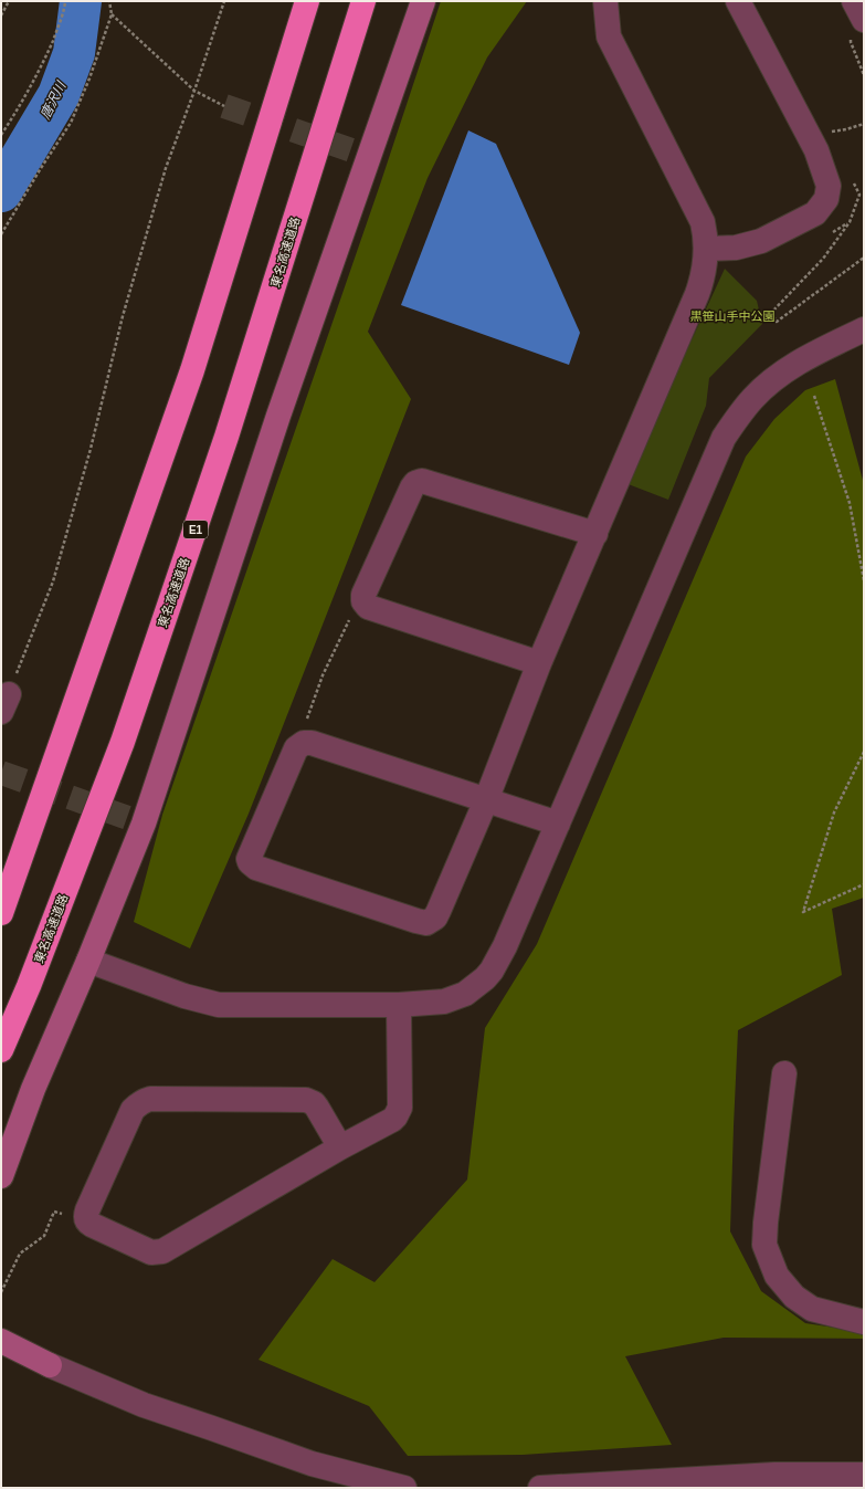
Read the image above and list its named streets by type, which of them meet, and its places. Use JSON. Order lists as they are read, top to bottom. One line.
{"streets":{"highway":["東名高速道路","E1"]},"water":["唐沢川"],"parks":["黒笹山手中公園"]}
